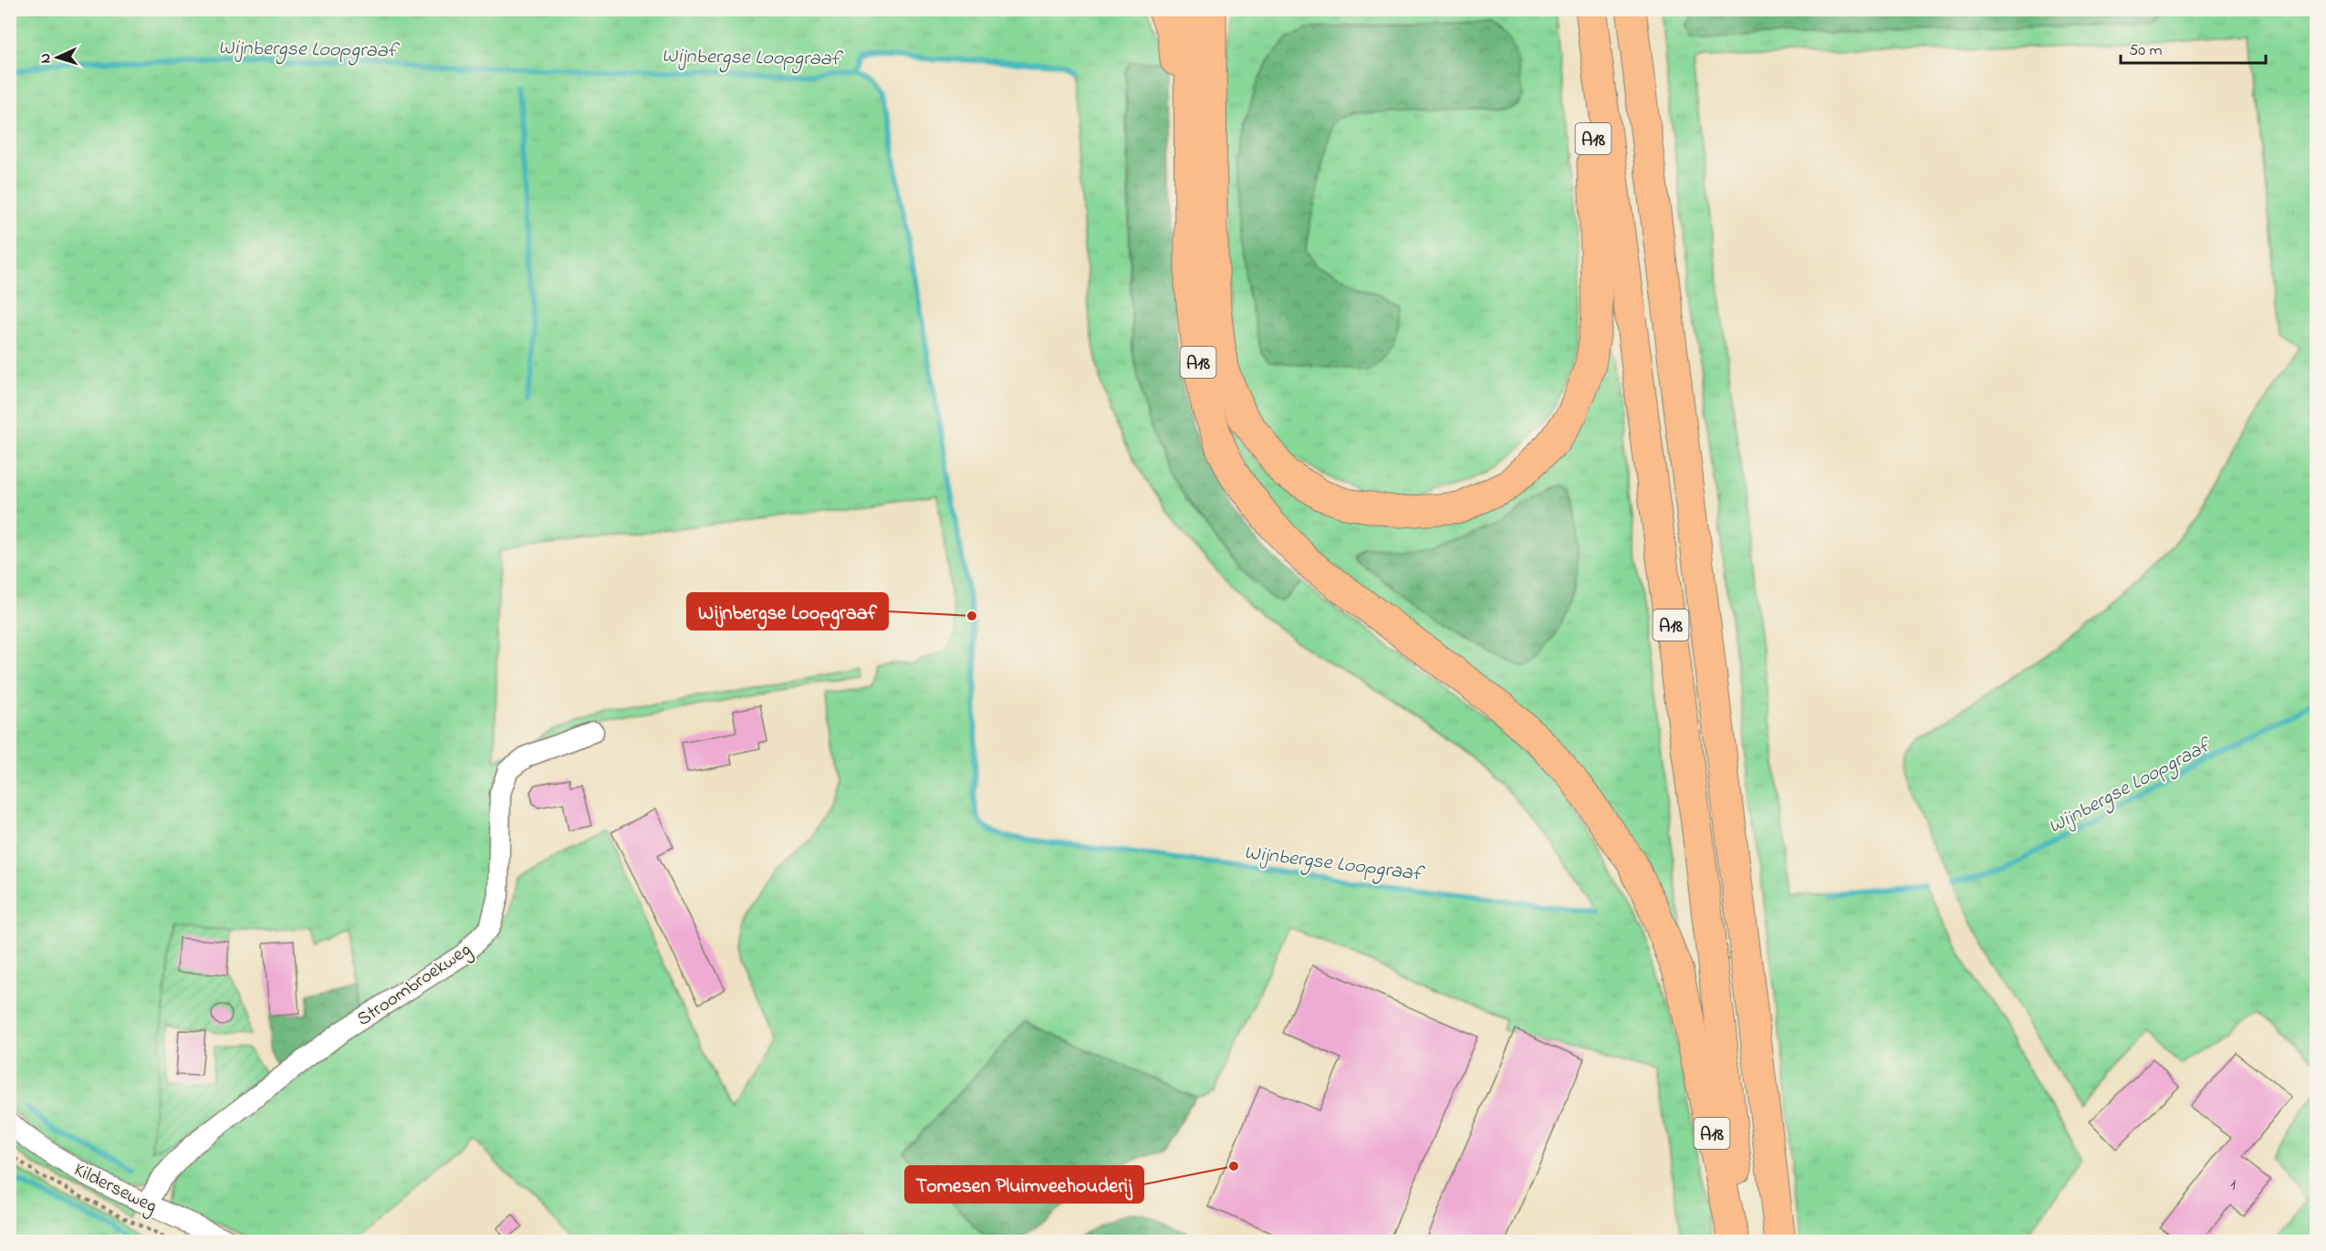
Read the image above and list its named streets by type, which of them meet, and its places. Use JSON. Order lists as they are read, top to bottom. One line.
{"streets":{"highway":["A18"],"street":["Stroombroekweg","Kilderseweg"]},"crossings":[["Stroombroekweg","Kilderseweg"]],"water":["Wijnbergse Loopgraaf"],"places":["Wijnbergse Loopgraaf","Tomesen Pluimveehouderij"],"house_numbers":["1"],"scale_bar":"50 m","north":"left"}
